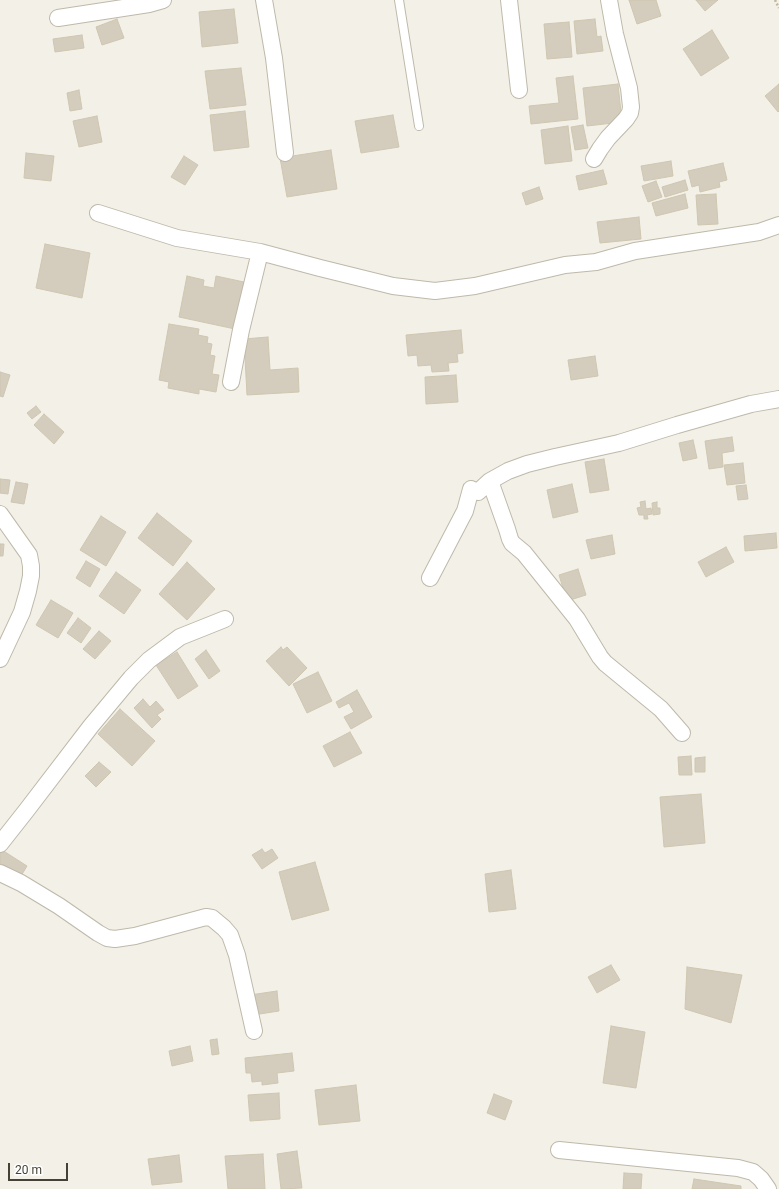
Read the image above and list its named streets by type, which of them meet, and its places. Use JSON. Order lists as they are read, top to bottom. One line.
{"scale_bar":"20 m"}
